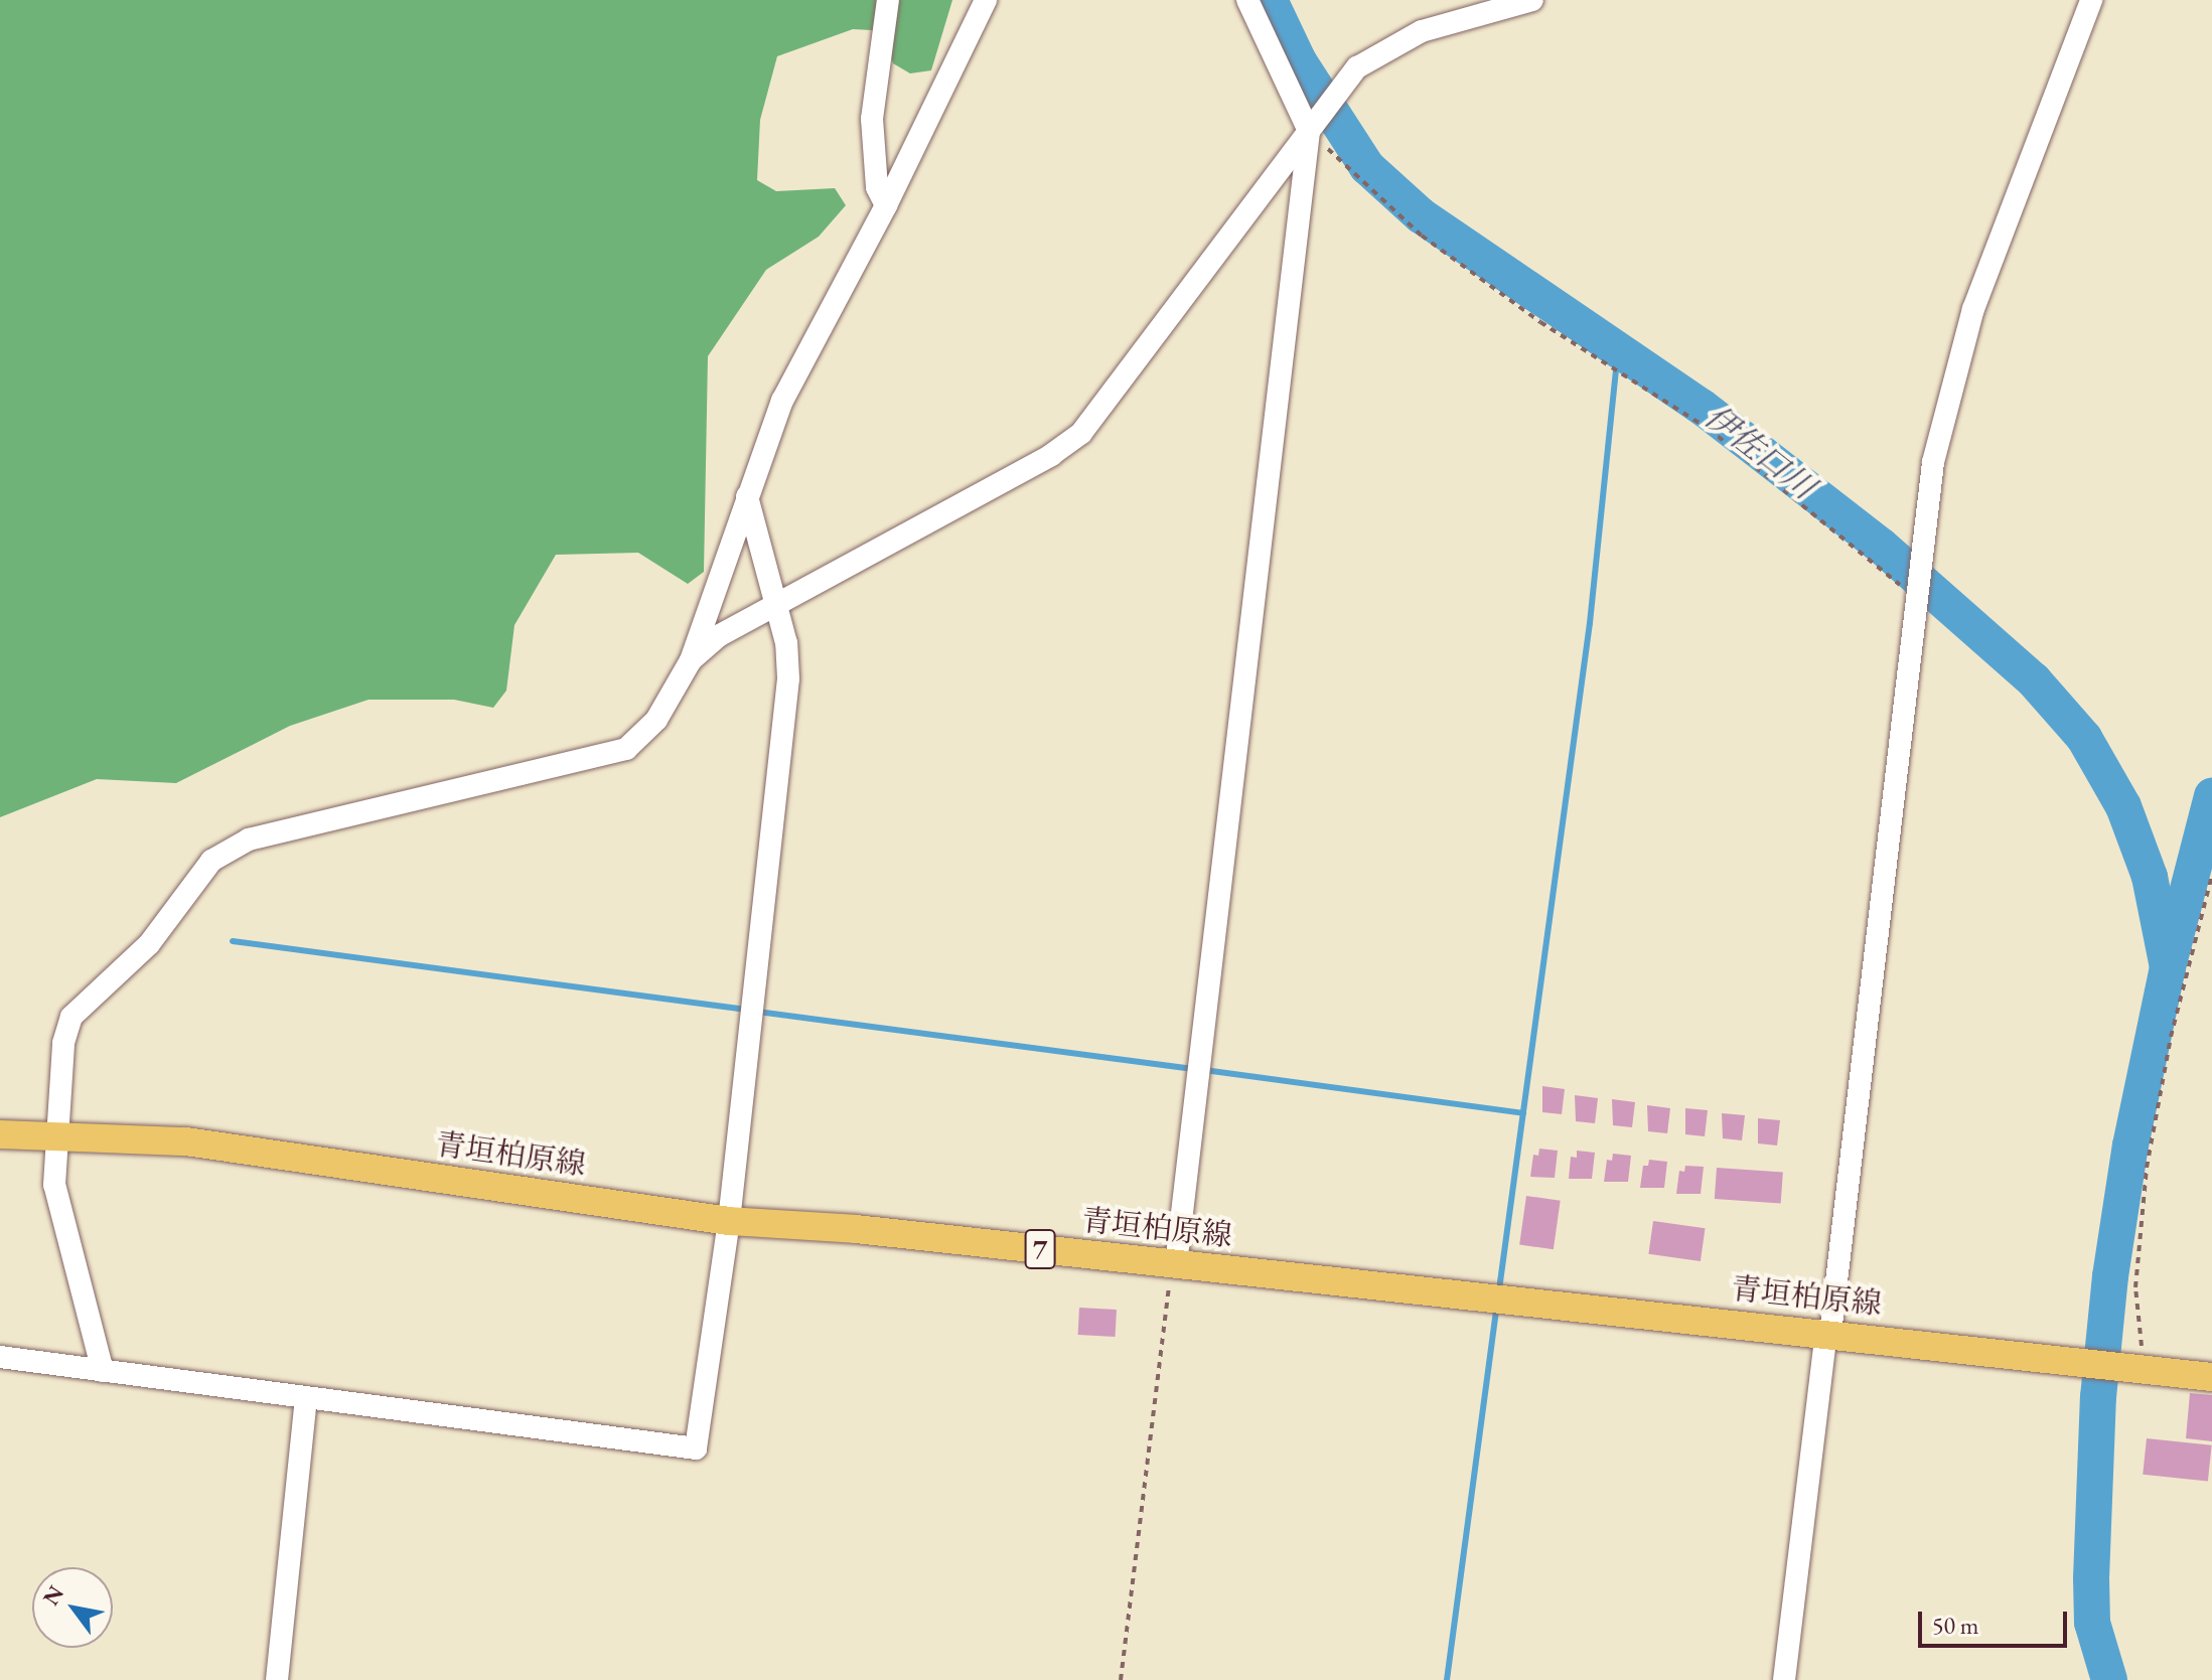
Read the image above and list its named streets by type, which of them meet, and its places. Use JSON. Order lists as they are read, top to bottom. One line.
{"streets":{"main road":["青垣柏原線","7"]},"water":["伊佐口川"],"scale_bar":"50 m","north":"top left"}
